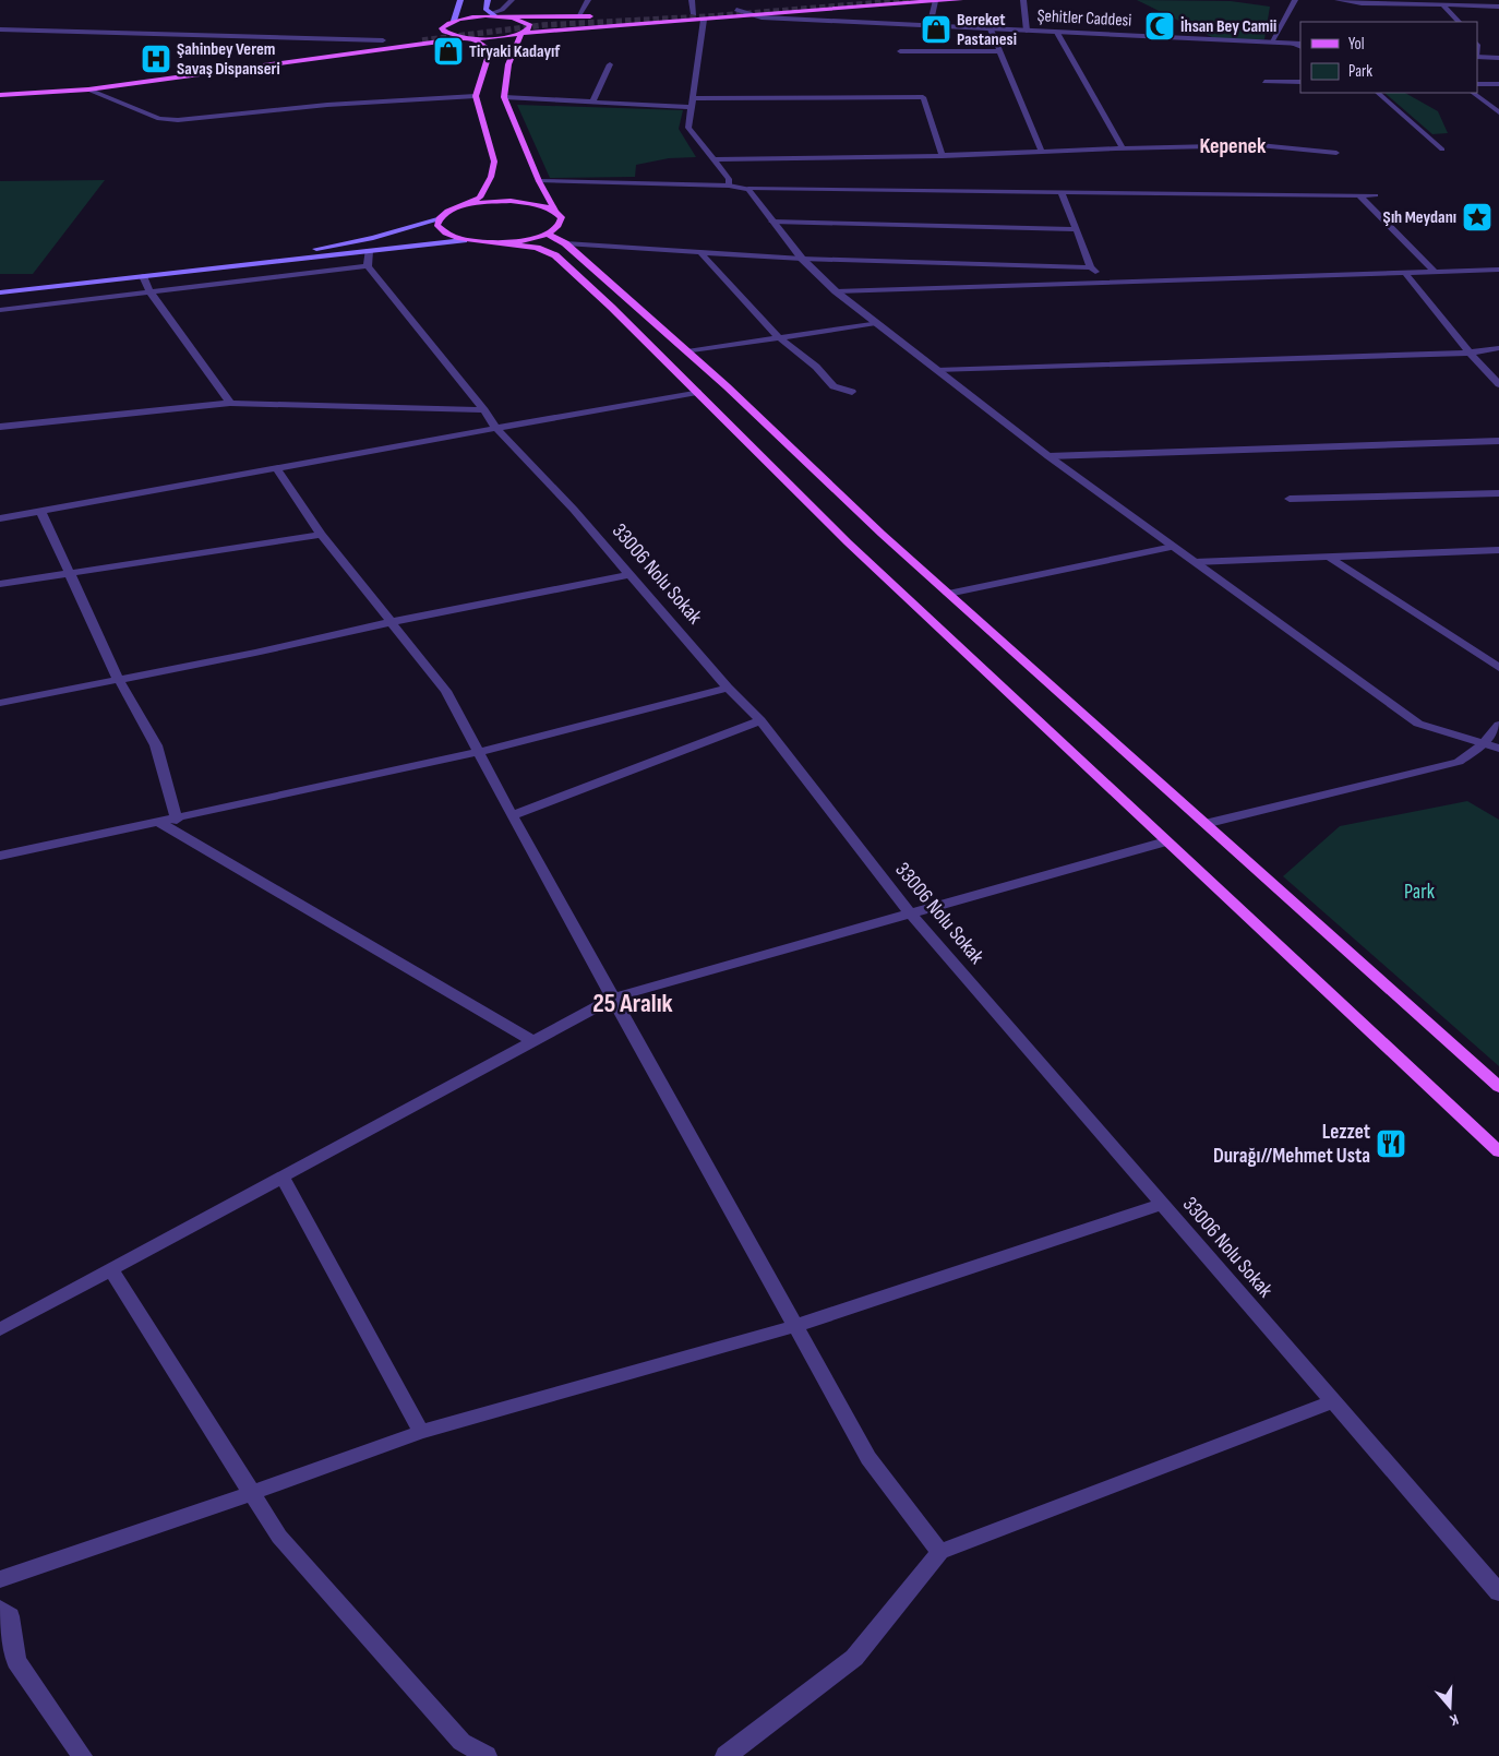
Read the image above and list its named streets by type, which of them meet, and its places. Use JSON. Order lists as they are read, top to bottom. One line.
{"streets":{"street":["Şehitler Caddesi","33006 Nolu Sokak"]},"districts":["Kepenek","25 Aralık"],"parks":["Park"],"places":{"mosque":["İhsan Bey Camii"],"shop":["Bereket Pastanesi","Tiryaki Kadayıf"],"hospital":["Şahinbey Verem Savaş Dispanseri"],"place":["Şıh Meydanı"],"restaurant":["Lezzet Durağı//Mehmet Usta"]},"legend":["Yol","Park"],"north":"bottom"}
